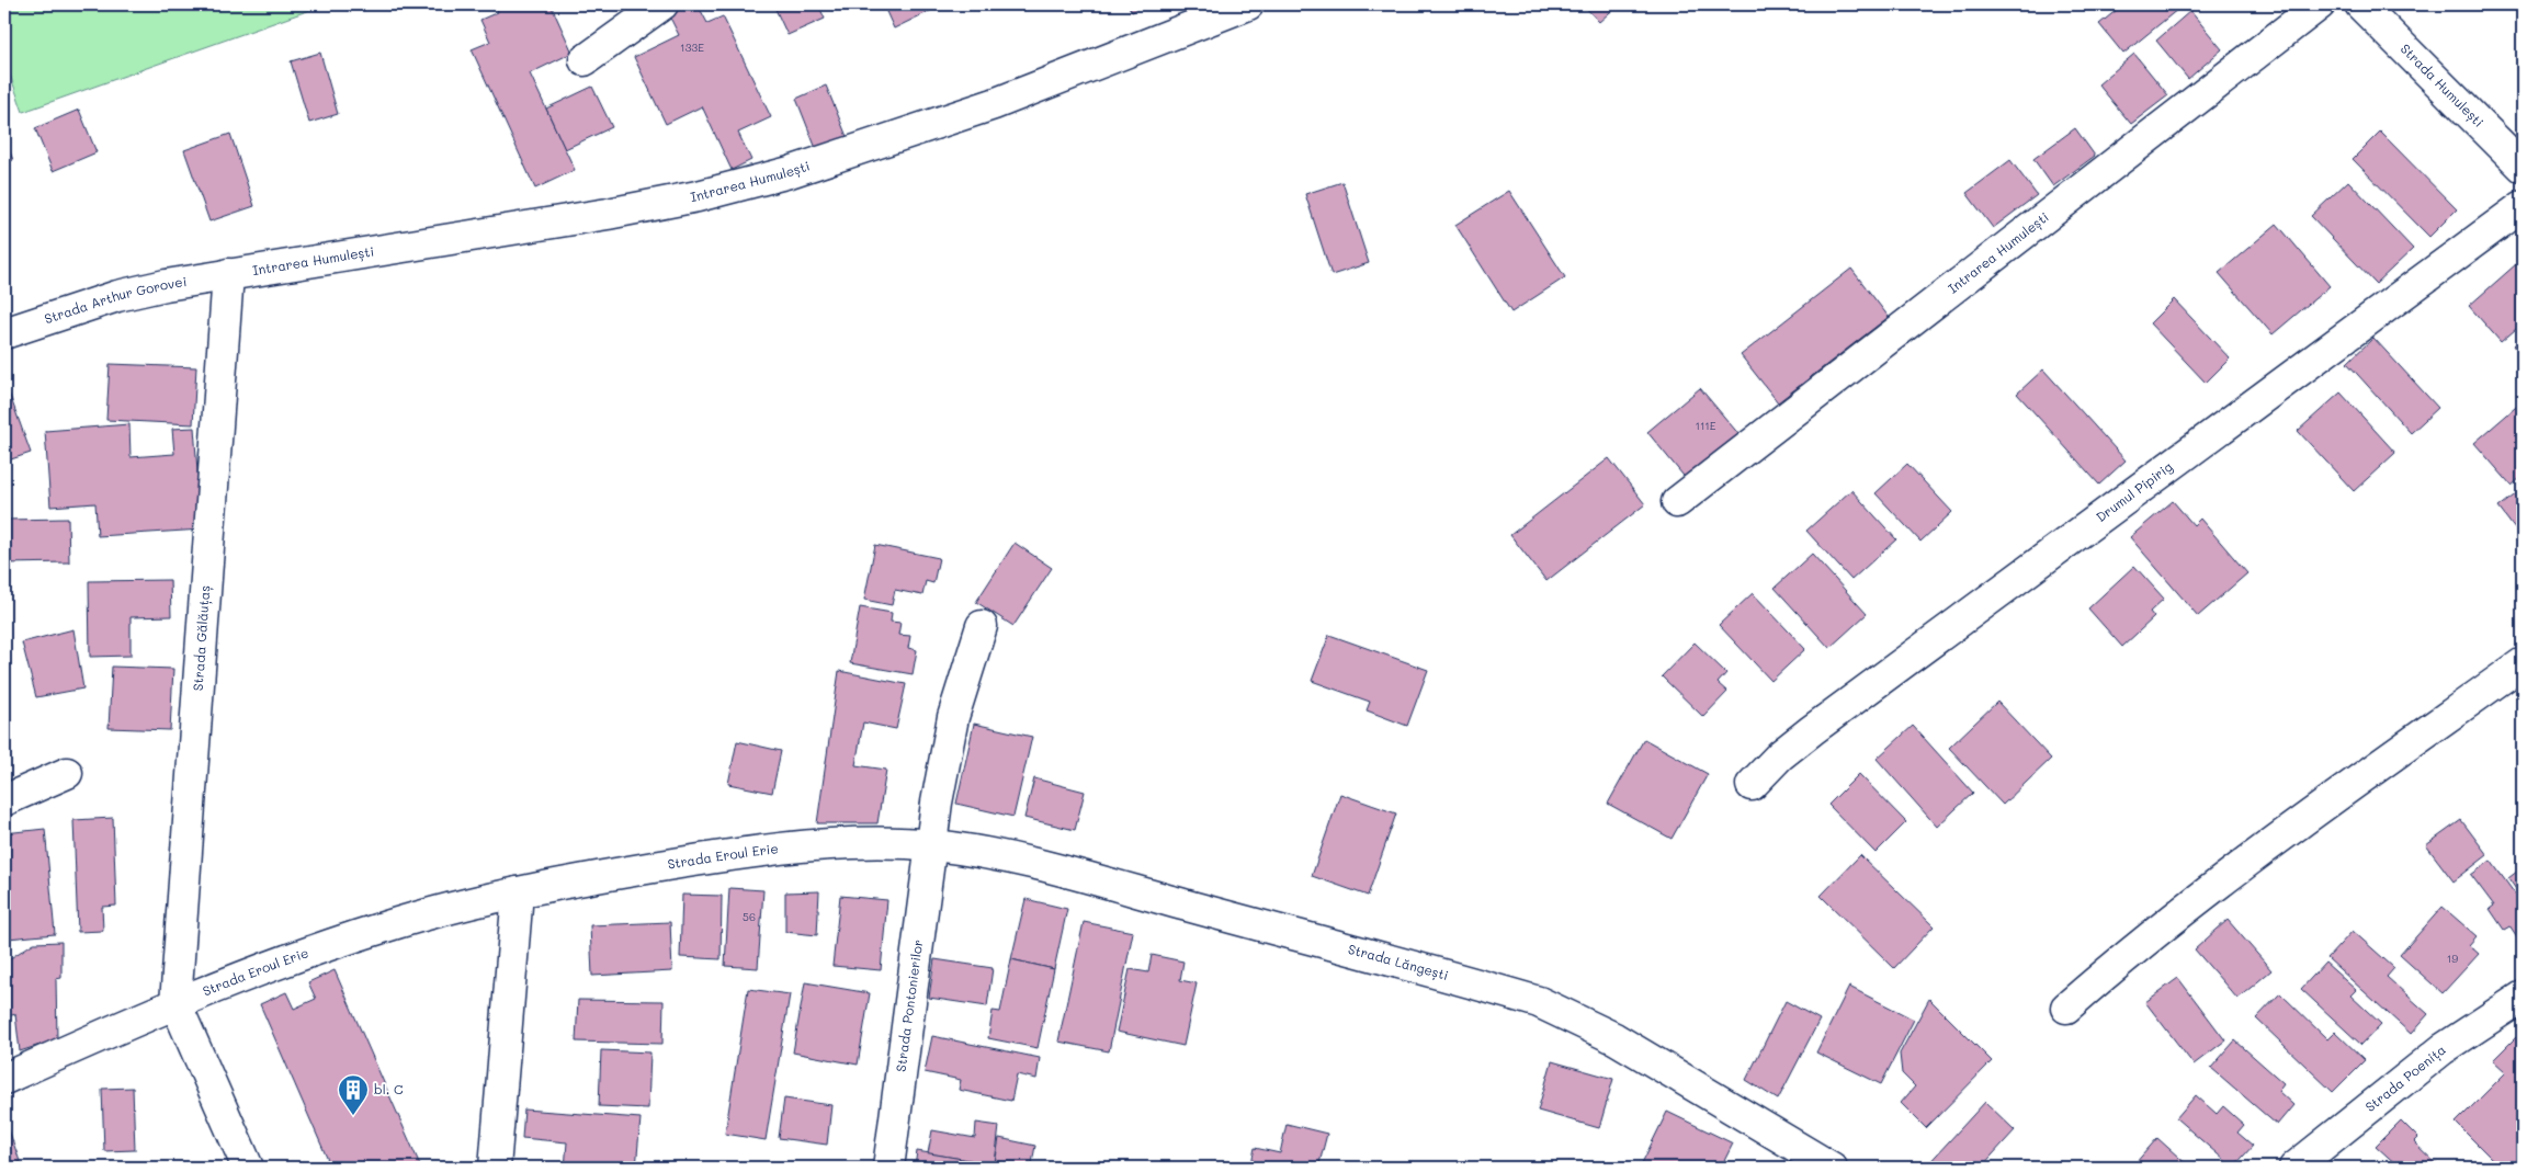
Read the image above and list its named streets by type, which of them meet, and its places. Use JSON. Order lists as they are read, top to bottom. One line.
{"streets":{"street":["Strada Humulești","Intrarea Humulești","Strada Arthur Gorovei","Drumul Pipirig","Strada Gălăuțaș","Strada Eroul Erie","Strada Lăngești","Strada Pontonierilor","Strada Poenița"]},"crossings":[["Intrarea Humulești","Strada Arthur Gorovei"],["Intrarea Humulești","Strada Gălăuțaș"],["Strada Arthur Gorovei","Strada Gălăuțaș"],["Strada Gălăuțaș","Strada Eroul Erie"],["Strada Eroul Erie","Strada Lăngești"],["Strada Eroul Erie","Strada Pontonierilor"],["Strada Lăngești","Strada Pontonierilor"]],"places":{"building":["bl. C"]},"house_numbers":["133E","111E","56","19"]}
